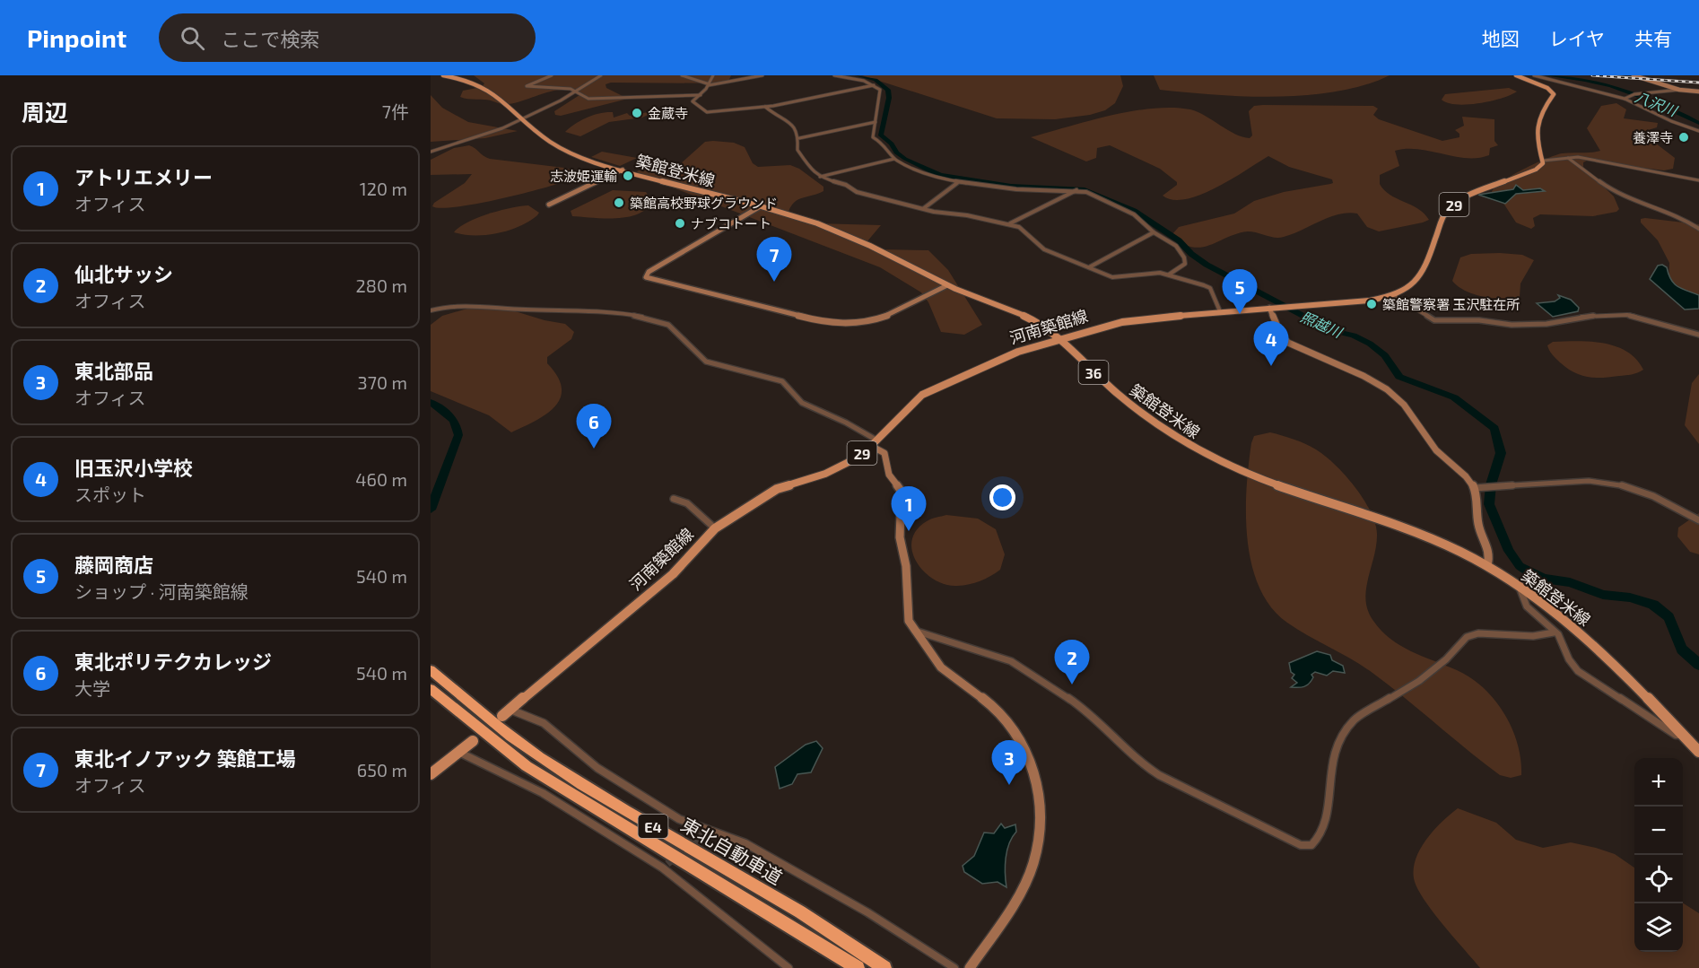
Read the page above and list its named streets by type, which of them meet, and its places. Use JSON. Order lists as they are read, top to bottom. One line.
{"streets":{"highway":["E4","東北自動車道"],"main road":["築館登米線","29","河南築館線","36"]},"crossings":[["築館登米線","河南築館線"]],"water":["八沢川","照越川"],"places":["金蔵寺","養澤寺","志波姫運輸","築館高校野球グラウンド","ナブコトート","築館警察署 玉沢駐在所"],"page":{"header":"Pinpoint","search":"ここで検索","nav":["地図","レイヤ","共有"],"heading":["周辺","7件"],"list":[{"mark":"1","name":"アトリエメリー","note":"オフィス","value":"120 m"},{"mark":"2","name":"仙北サッシ","note":"オフィス","value":"280 m"},{"mark":"3","name":"東北部品","note":"オフィス","value":"370 m"},{"mark":"4","name":"旧玉沢小学校","note":"スポット","value":"460 m"},{"mark":"5","name":"藤岡商店","note":"ショップ · 河南築館線","value":"540 m"},{"mark":"6","name":"東北ポリテクカレッジ","note":"大学","value":"540 m"},{"mark":"7","name":"東北イノアック 築館工場","note":"オフィス","value":"650 m"}],"pins":["7","5","4","6","1","2","3"],"map_buttons":["+","−"]}}
